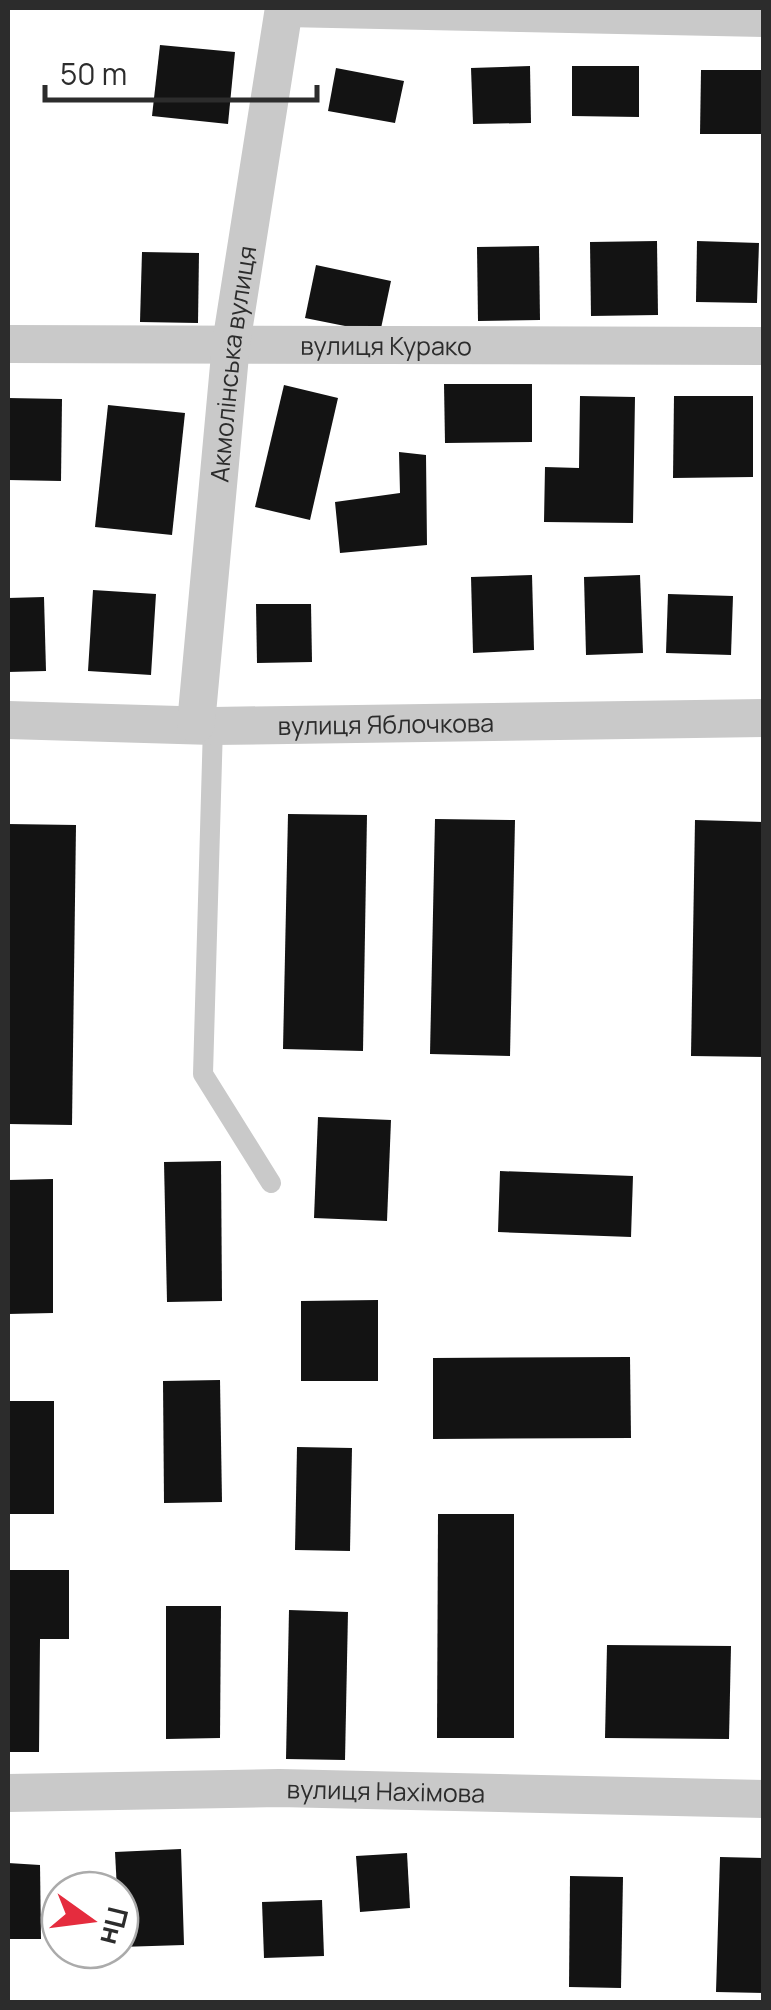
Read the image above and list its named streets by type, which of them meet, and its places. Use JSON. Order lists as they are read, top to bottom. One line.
{"streets":{"street":["вулиця Курако","Акмолінська вулиця","вулиця Яблочкова","вулиця Нахімова"]},"crossings":[["вулиця Курако","Акмолінська вулиця"],["Акмолінська вулиця","вулиця Яблочкова"]],"scale_bar":"50 m","north":"right"}
